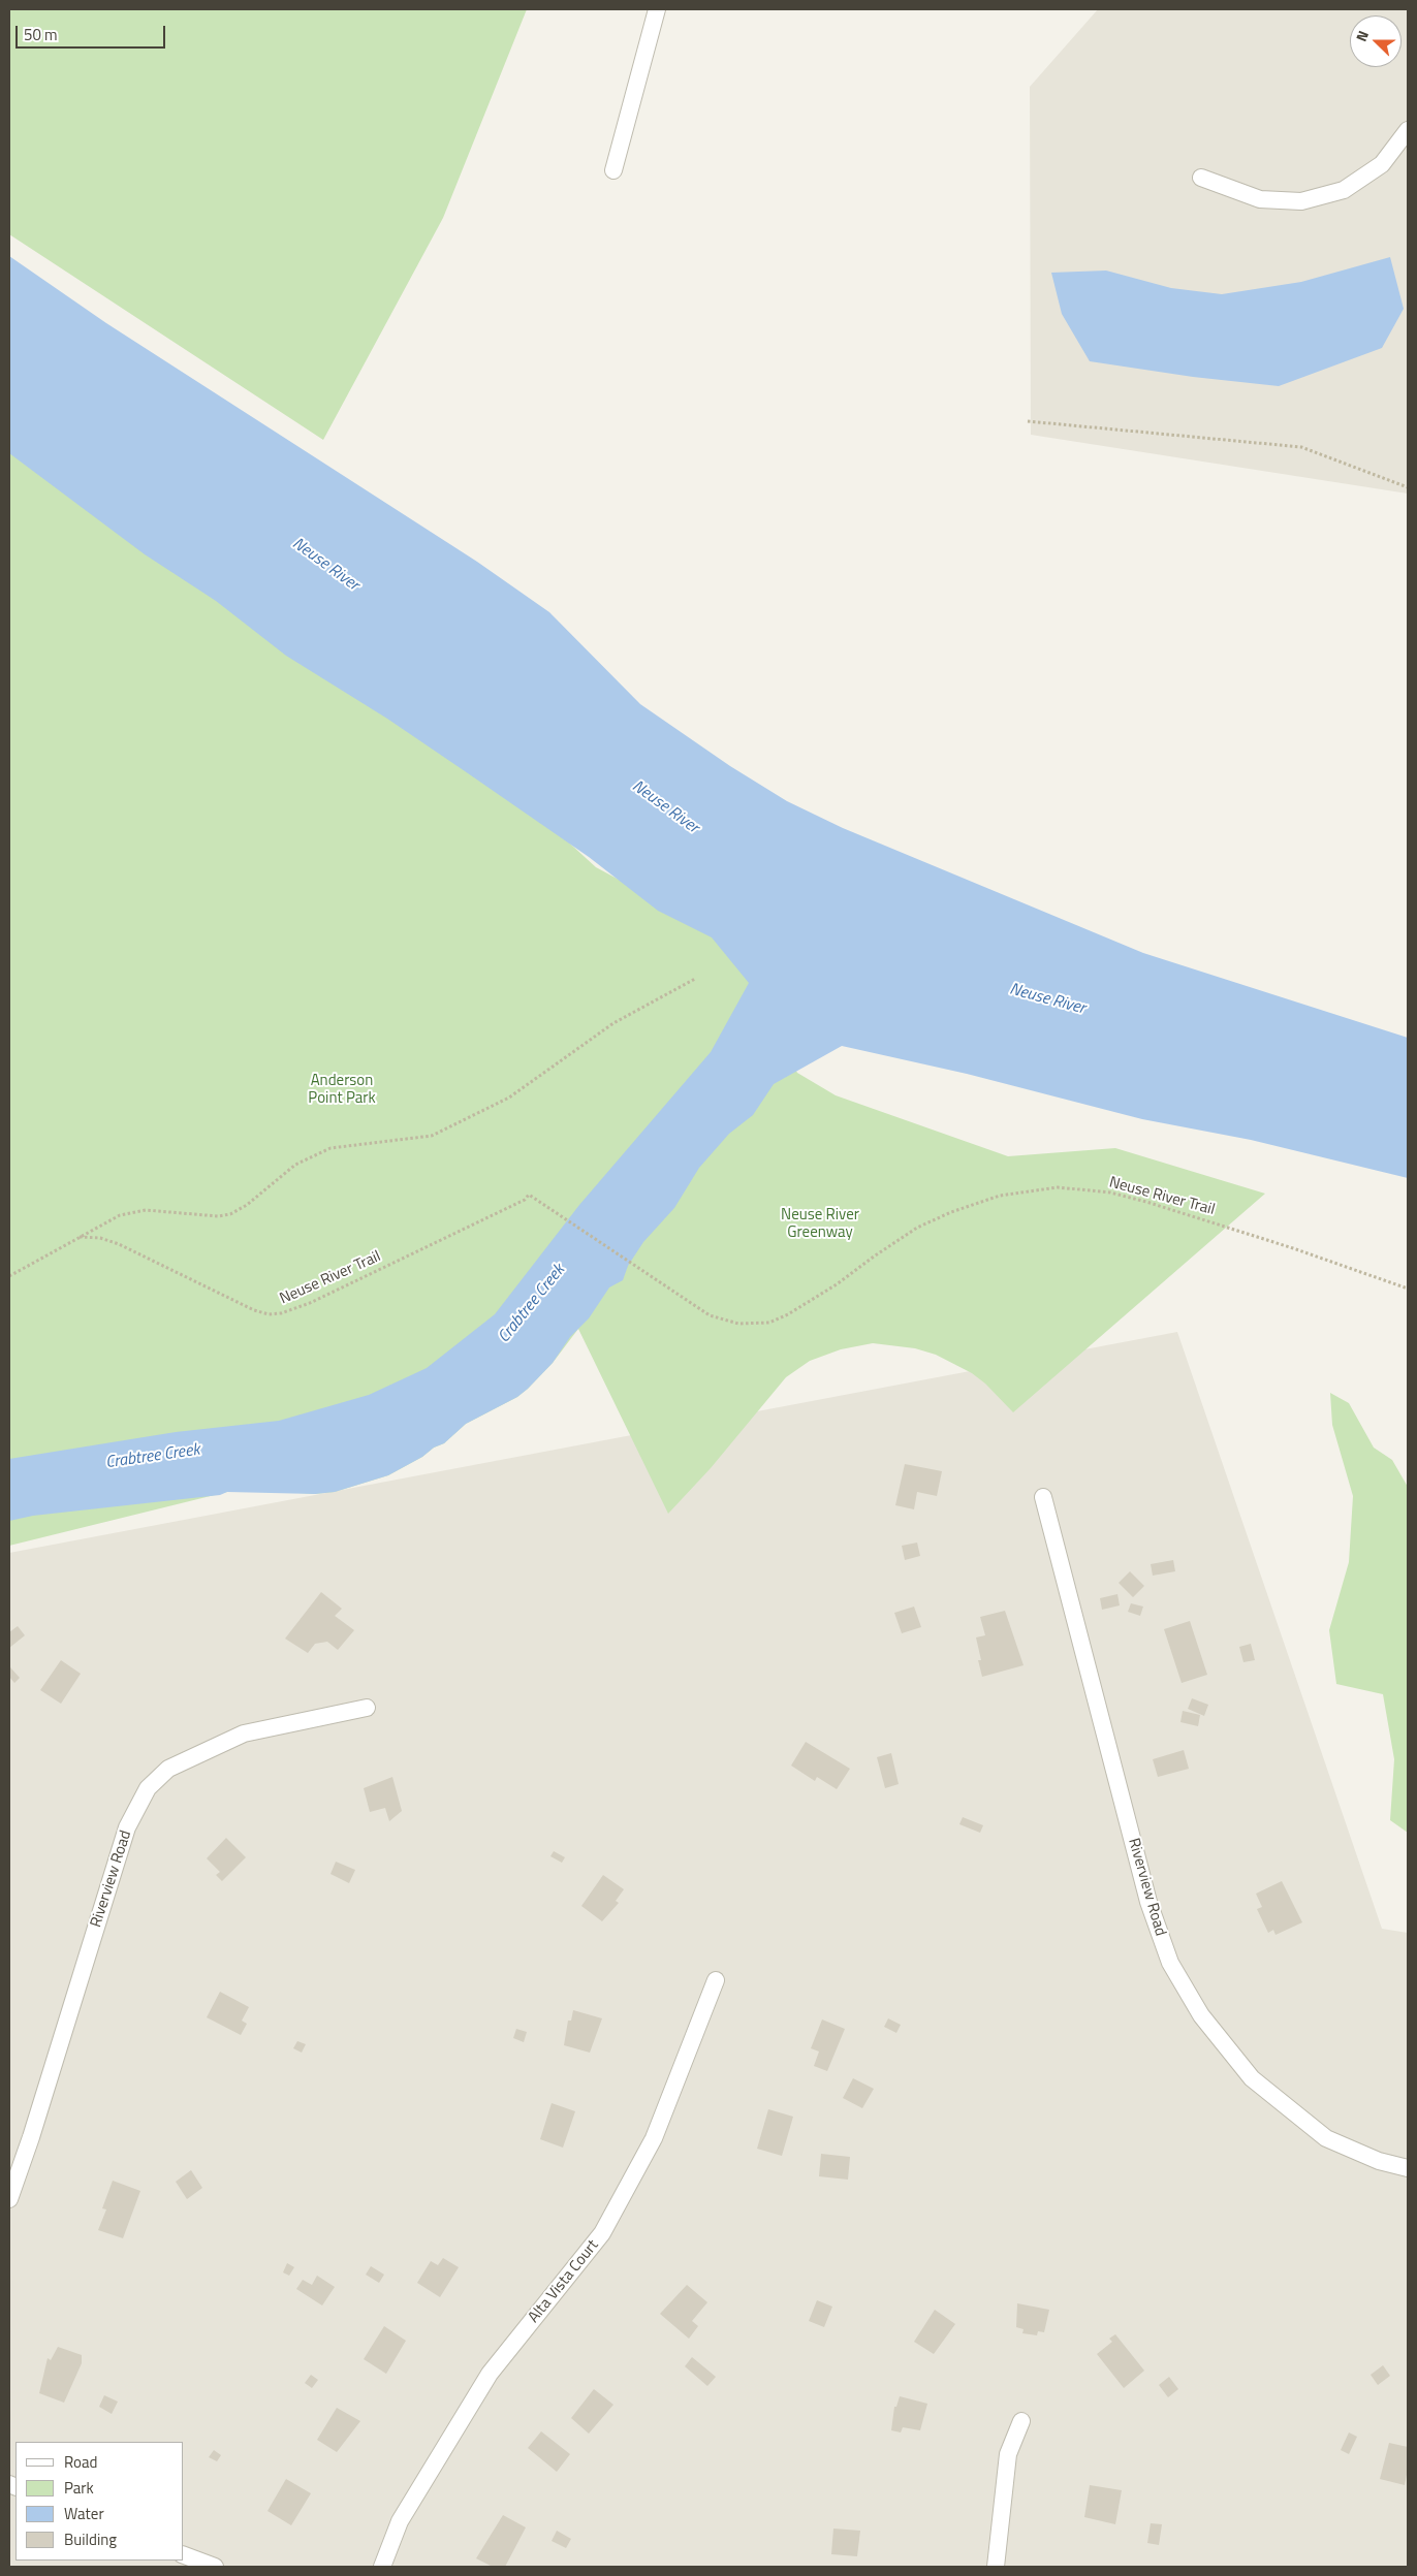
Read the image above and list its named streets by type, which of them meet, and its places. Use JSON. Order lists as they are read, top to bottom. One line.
{"streets":{"street":["Riverview Road","Alta Vista Court"],"path":["Neuse River Trail"]},"water":["Neuse River","Crabtree Creek"],"parks":["Anderson Point Park","Neuse River Greenway"],"legend":["Road","Park","Water","Building"],"scale_bar":"50 m","north":"left"}
